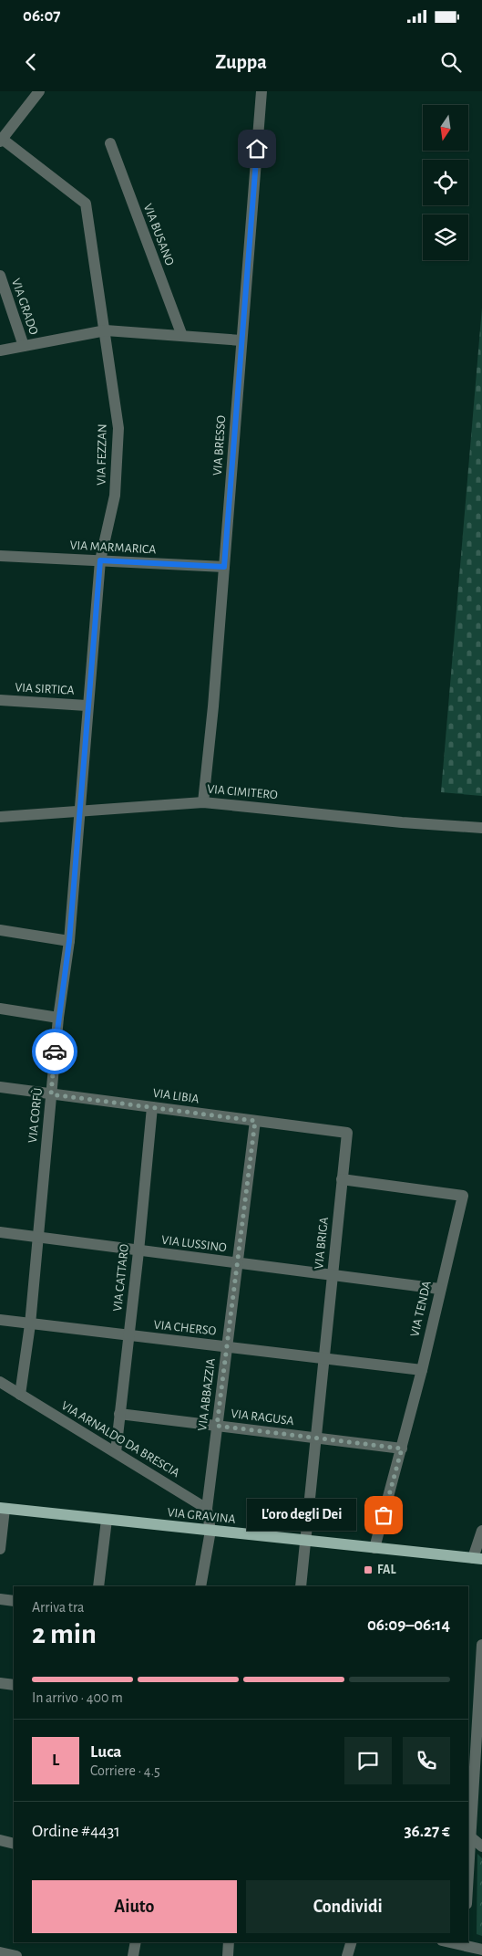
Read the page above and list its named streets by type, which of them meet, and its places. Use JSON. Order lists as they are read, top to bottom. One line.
{"streets":{"main road":["VIA GRAVINA"],"street":["VIA BUSANO","VIA GRADO","VIA BRESSO","VIA FEZZAN","VIA MARMARICA","VIA SIRTICA","VIA CIMITERO","VIA LIBIA","VIA CORFÙ","VIA BRIGA","VIA LUSSINO","VIA CATTARO","VIA TENDA","VIA CHERSO","VIA ABBAZZIA","VIA RAGUSA","VIA ARNALDO DA BRESCIA"]},"crossings":[["VIA BRESSO","VIA MARMARICA"],["VIA BRESSO","VIA CIMITERO"],["VIA FEZZAN","VIA MARMARICA"],["VIA FEZZAN","VIA SIRTICA"],["VIA FEZZAN","VIA CIMITERO"],["VIA FEZZAN","VIA CORFÙ"],["VIA CIMITERO","VIA CORFÙ"],["VIA LIBIA","VIA CORFÙ"],["VIA LIBIA","VIA BRIGA"],["VIA LIBIA","VIA CATTARO"],["VIA LIBIA","VIA ABBAZZIA"],["VIA CORFÙ","VIA LUSSINO"],["VIA CORFÙ","VIA CHERSO"],["VIA CORFÙ","VIA ARNALDO DA BRESCIA"],["VIA BRIGA","VIA LUSSINO"],["VIA BRIGA","VIA TENDA"],["VIA BRIGA","VIA CHERSO"],["VIA BRIGA","VIA RAGUSA"],["VIA BRIGA","VIA GRAVINA"],["VIA LUSSINO","VIA CATTARO"],["VIA LUSSINO","VIA TENDA"],["VIA LUSSINO","VIA ABBAZZIA"],["VIA CATTARO","VIA CHERSO"],["VIA CATTARO","VIA RAGUSA"],["VIA CATTARO","VIA ARNALDO DA BRESCIA"],["VIA TENDA","VIA CHERSO"],["VIA TENDA","VIA RAGUSA"],["VIA TENDA","VIA GRAVINA"],["VIA CHERSO","VIA ABBAZZIA"],["VIA ABBAZZIA","VIA RAGUSA"],["VIA ABBAZZIA","VIA ARNALDO DA BRESCIA"]],"places":{"other":["L'oro degli Dei"],"transit":["FAL"]},"north":"bottom","page":{"status":"06:07","header":"Zuppa","bubble":"L'oro degli Dei","heading":["2 min","Arriva tra","06:09–06:14"],"panel":["Luca","Corriere · 4.5","Ordine #4431","36.27 €"],"bar":"In arrivo · 400 m","round":"L","buttons":["Aiuto","Condividi"]}}
